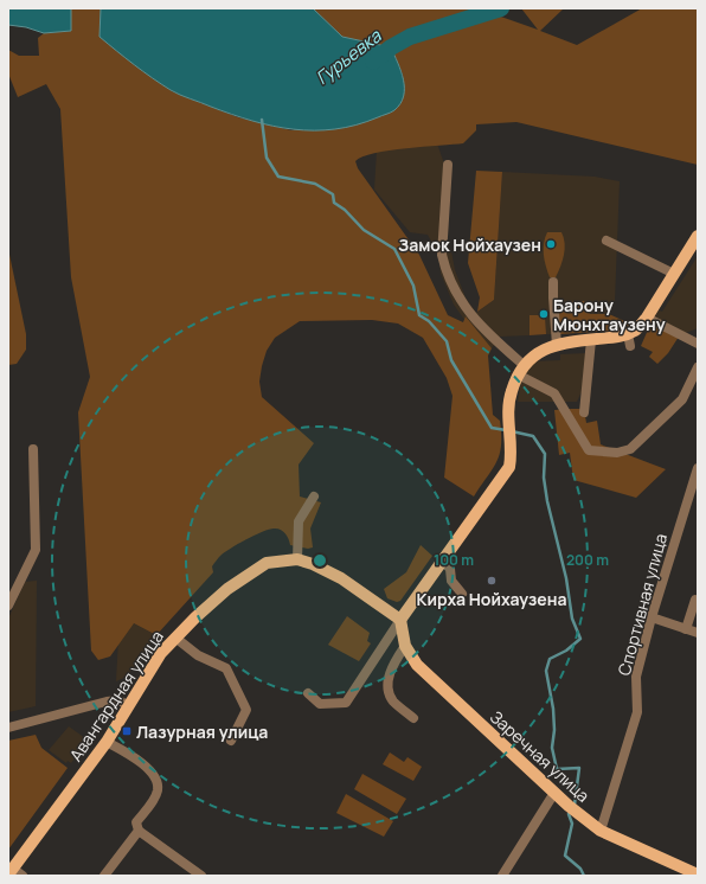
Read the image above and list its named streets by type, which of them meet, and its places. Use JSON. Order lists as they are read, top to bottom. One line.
{"streets":{"main road":["Авангардная улица","Заречная улица"],"street":["Спортивная улица"]},"crossings":[["Спортивная улица","Заречная улица"],["Авангардная улица","Заречная улица"]],"water":["Гурьевка"],"places":{"other":["Замок Нойхаузен","Барону Мюнхгаузену","Кирха Нойхаузена"],"transit":["Лазурная улица"]},"rings":["100 m","200 m"]}
